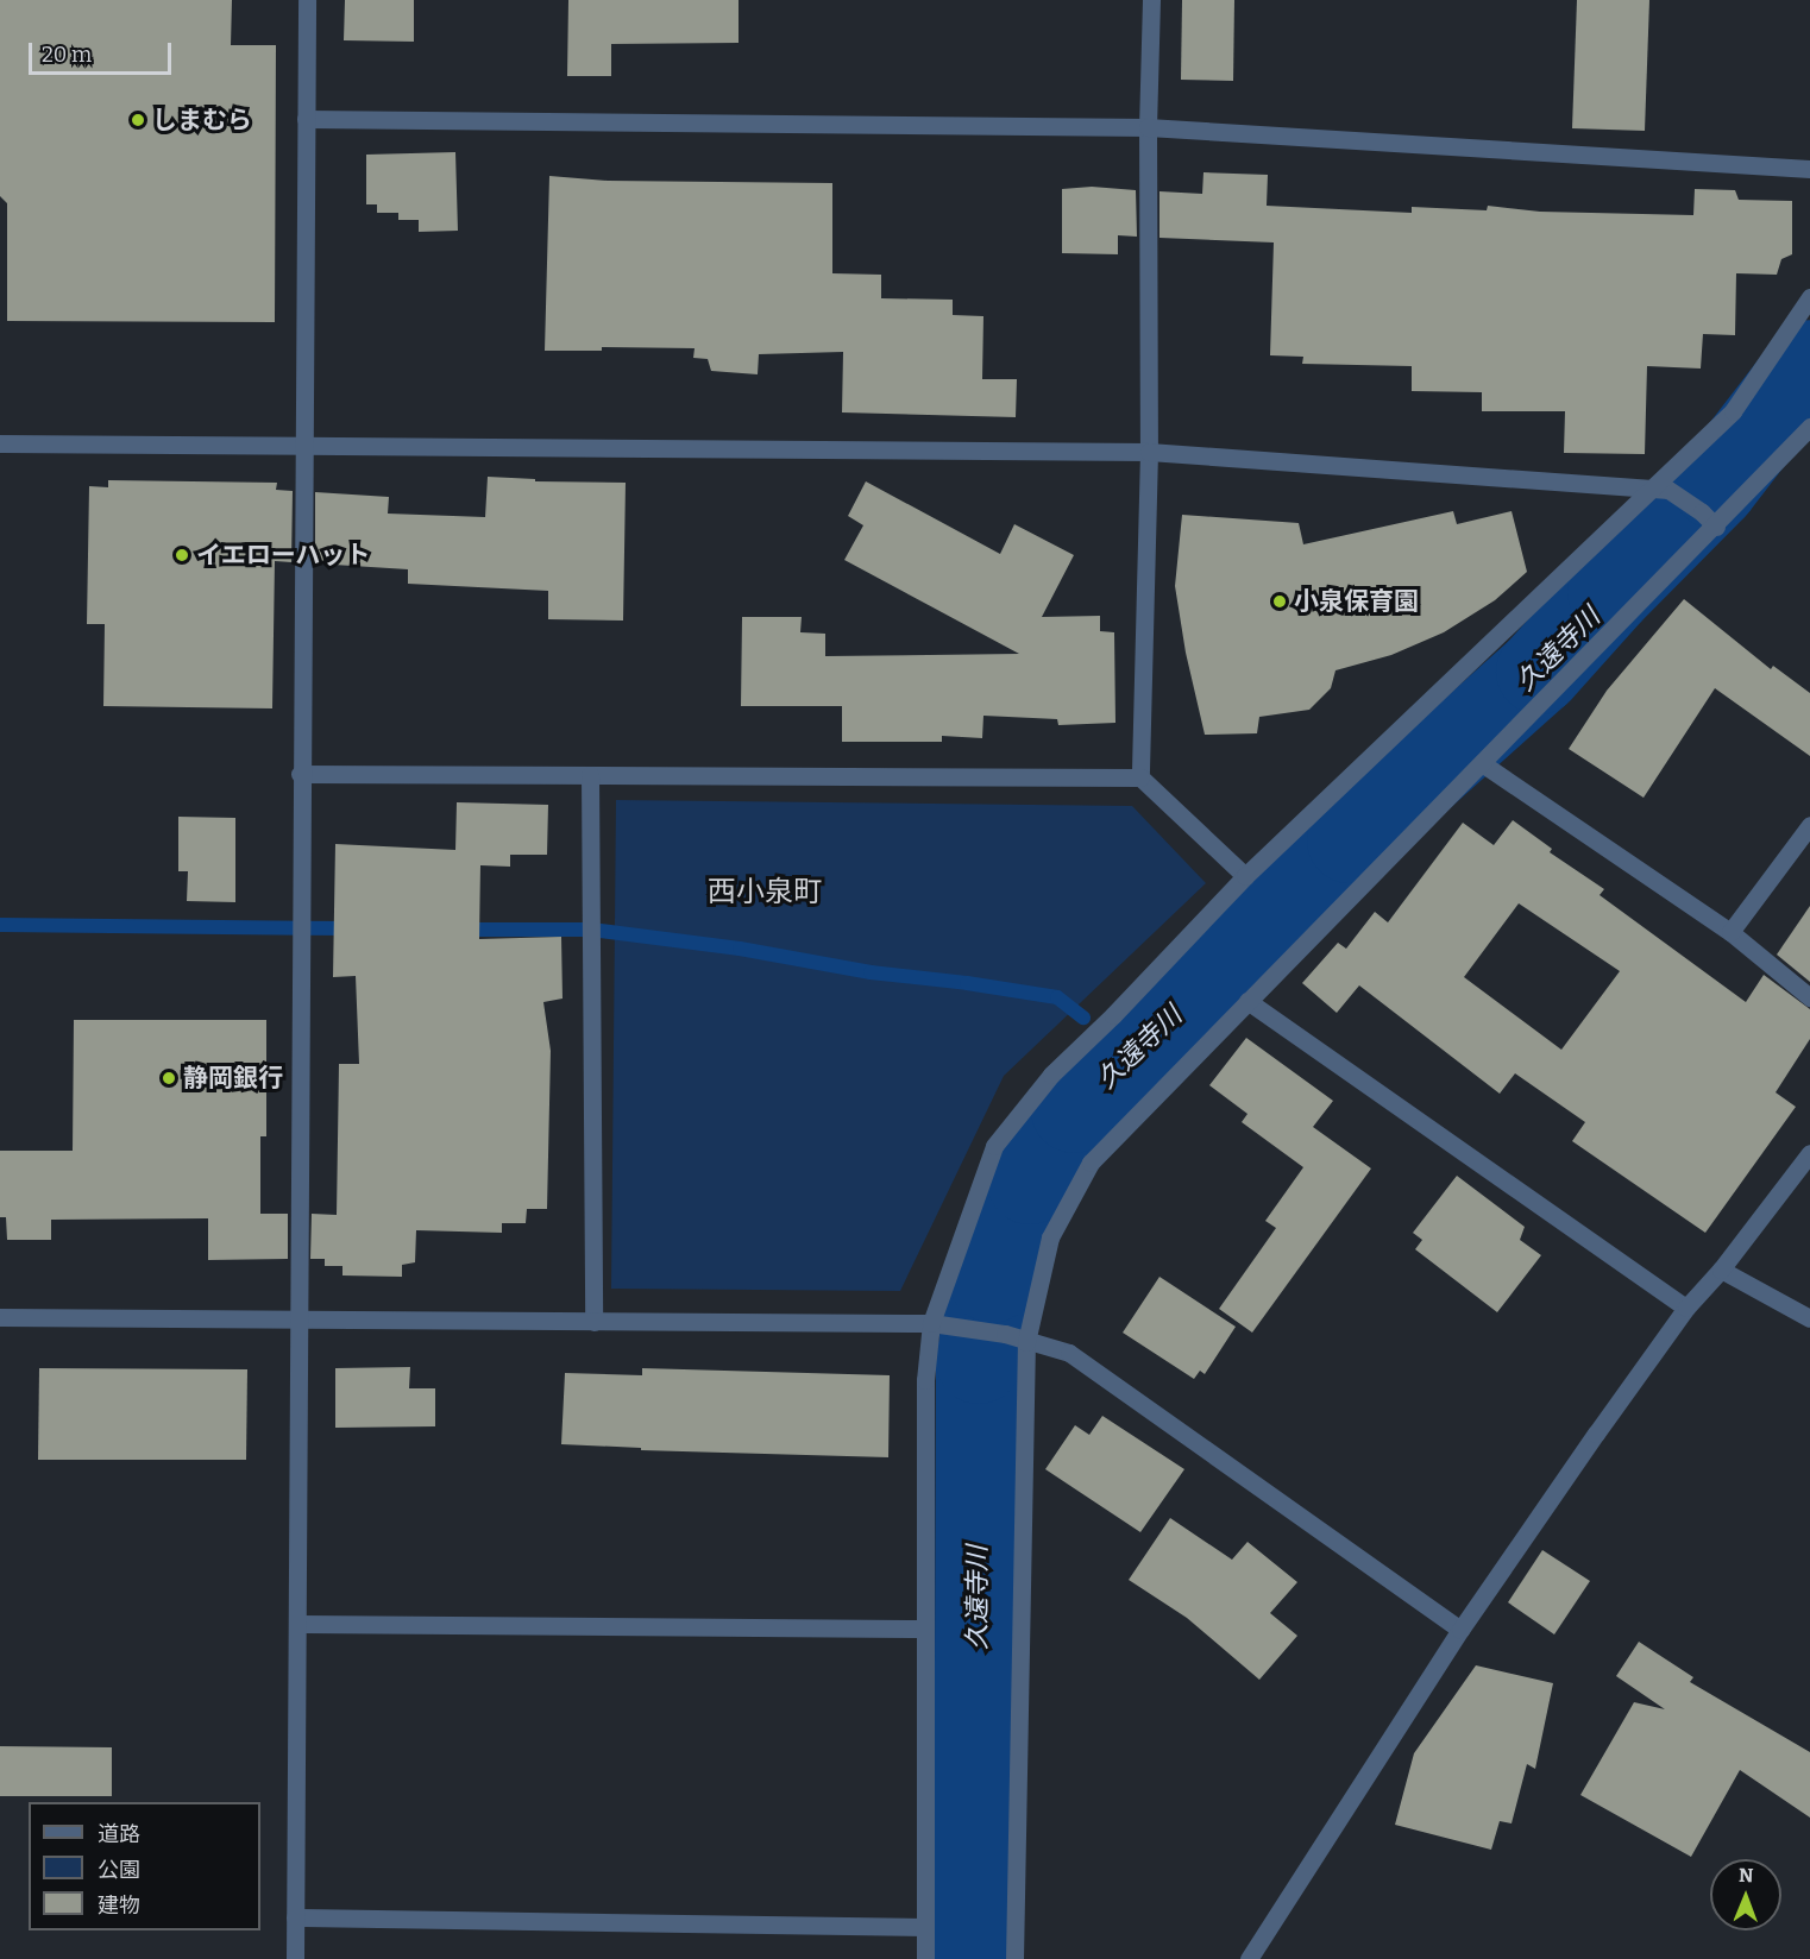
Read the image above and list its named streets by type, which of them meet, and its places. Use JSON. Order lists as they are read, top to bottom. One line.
{"districts":["西小泉町"],"water":["久遠寺川"],"places":["しまむら","イエローハット","小泉保育園","静岡銀行"],"legend":["道路","公園","建物"],"scale_bar":"20 m","north":"top"}
